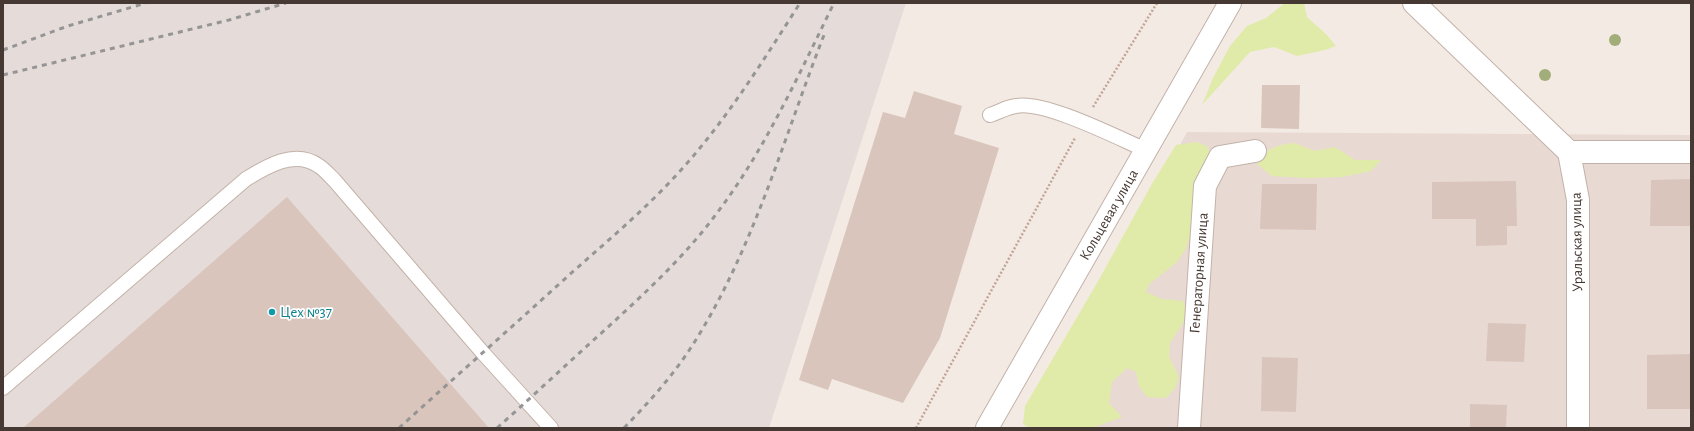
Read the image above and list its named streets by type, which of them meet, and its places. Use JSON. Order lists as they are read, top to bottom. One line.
{"streets":{"street":["Кольцевая улица","Уральская улица","Генераторная улица"]},"places":["Цех №37"]}
